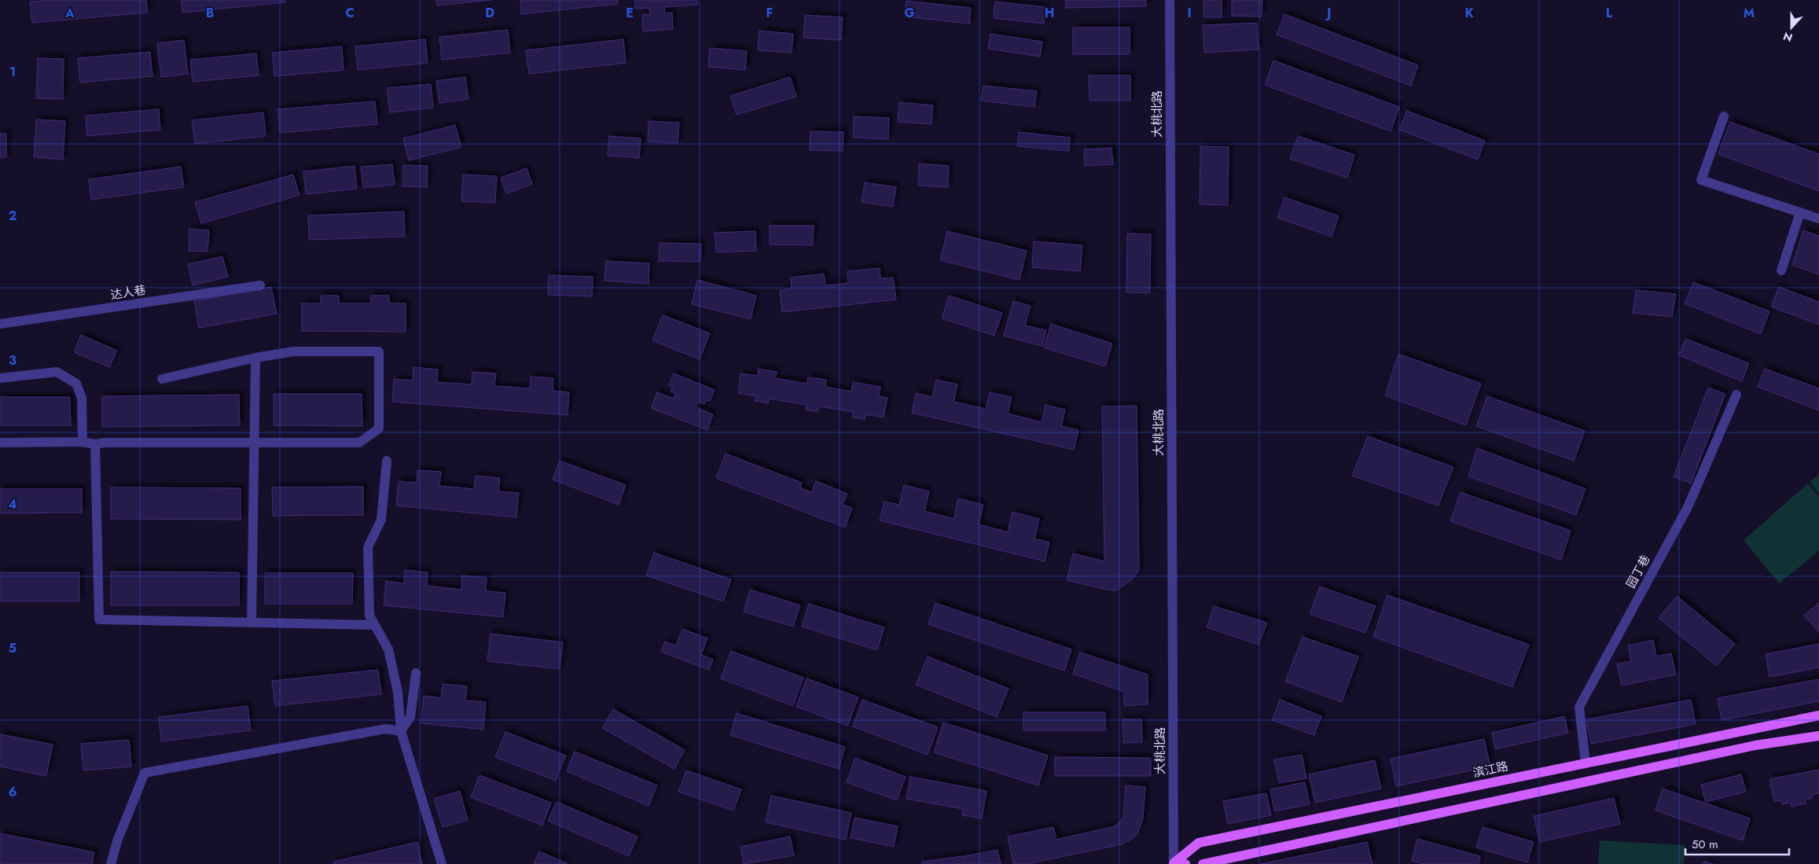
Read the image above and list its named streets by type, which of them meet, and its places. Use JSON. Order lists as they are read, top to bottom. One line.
{"streets":{"main road":["滨江路"],"street":["大桃北路","达人巷","园丁巷"]},"crossings":[["大桃北路","滨江路"],["园丁巷","滨江路"]],"scale_bar":"50 m","north":"bottom","grid":{"columns":["A","B","C","D","E","F","G","H","I","J","K","L","M"],"rows":["1","2","3","4","5","6"]}}
